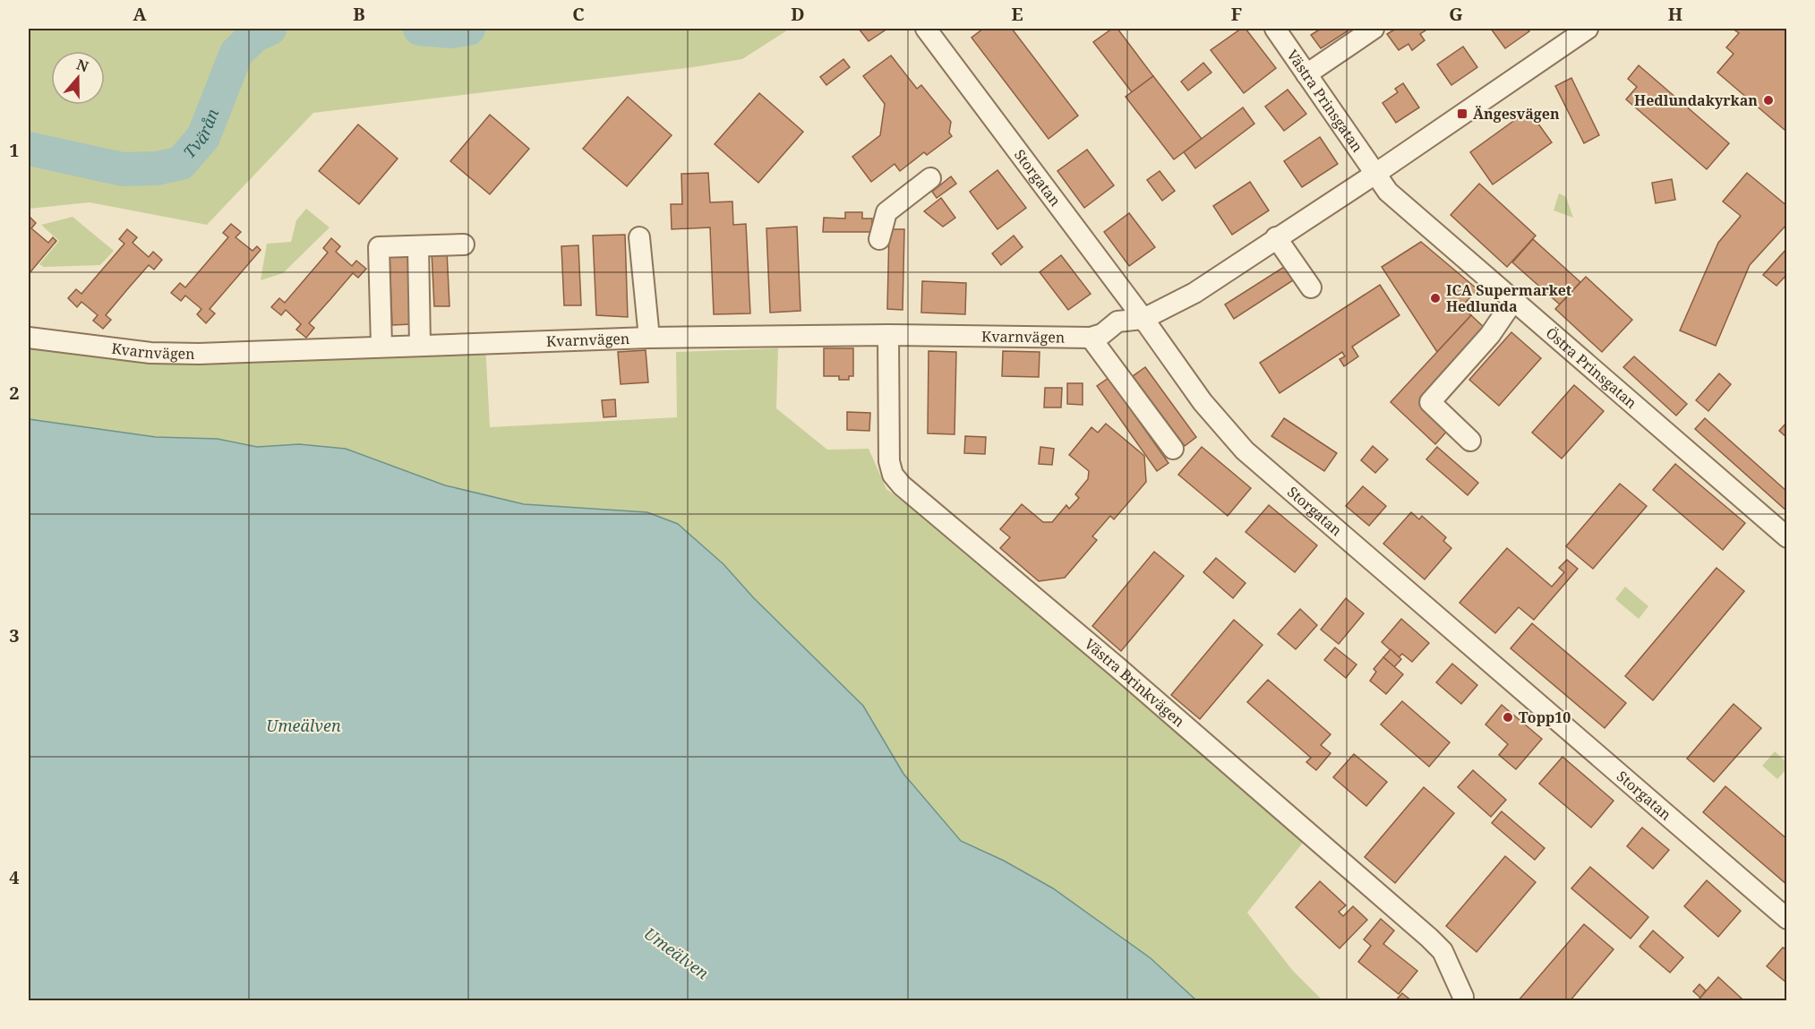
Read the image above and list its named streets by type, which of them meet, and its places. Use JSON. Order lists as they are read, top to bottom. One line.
{"streets":{"street":["Västra Prinsgatan","Storgatan","Kvarnvägen","Östra Prinsgatan","Västra Brinkvägen"]},"crossings":[["Västra Prinsgatan","Östra Prinsgatan"],["Storgatan","Kvarnvägen"],["Kvarnvägen","Västra Brinkvägen"]],"water":["Tvärån","Umeälven"],"places":{"other":["Hedlundakyrkan","ICA Supermarket Hedlunda","Topp10"],"transit":["Ängesvägen"]},"north":"top","grid":{"columns":["A","B","C","D","E","F","G","H"],"rows":["1","2","3","4"]}}
